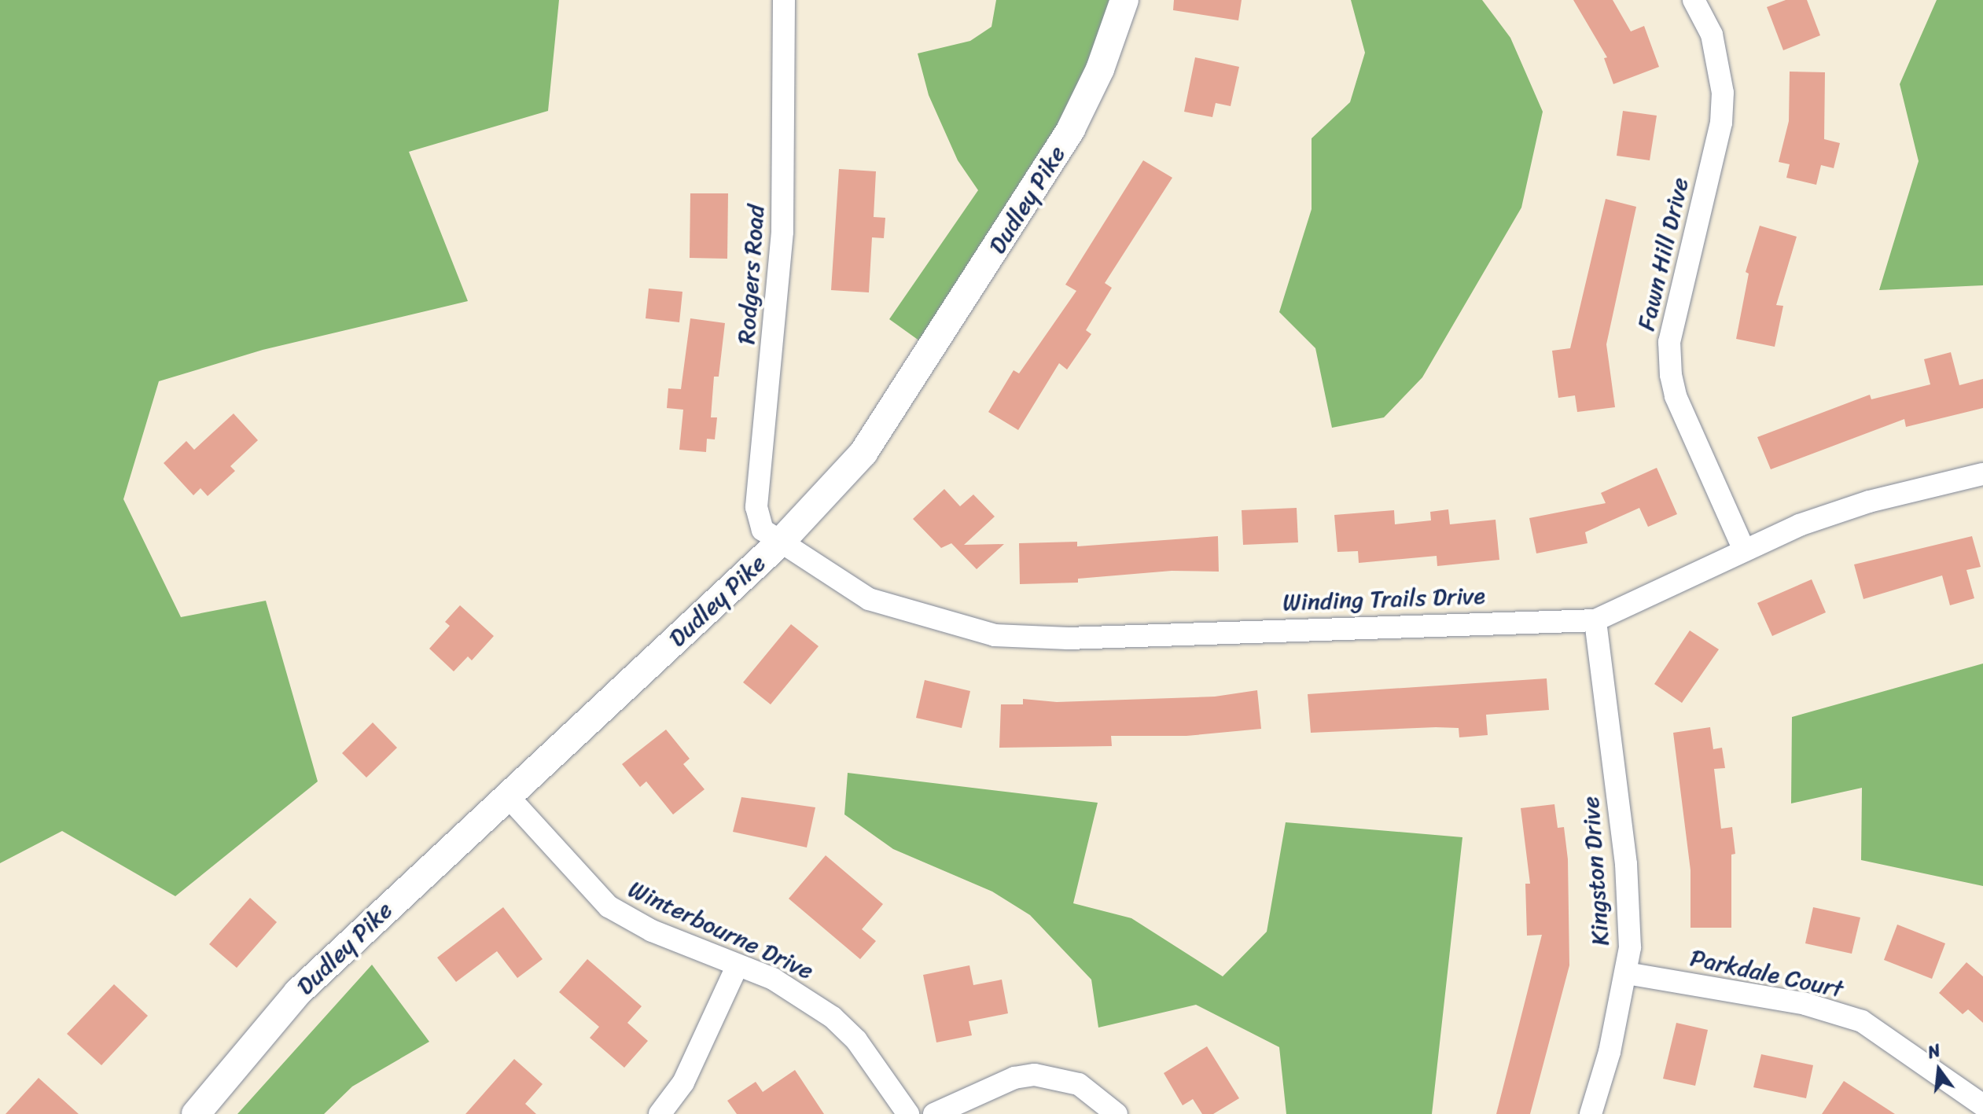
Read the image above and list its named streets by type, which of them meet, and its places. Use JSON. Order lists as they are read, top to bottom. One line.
{"streets":{"street":["Dudley Pike","Fawn Hill Drive","Rodgers Road","Winding Trails Drive","Kingston Drive","Winterbourne Drive","Parkdale Court"]},"crossings":[["Dudley Pike","Rodgers Road"],["Dudley Pike","Winding Trails Drive"],["Dudley Pike","Winterbourne Drive"],["Fawn Hill Drive","Winding Trails Drive"],["Rodgers Road","Winding Trails Drive"],["Winding Trails Drive","Kingston Drive"],["Kingston Drive","Parkdale Court"]],"north":"top"}
